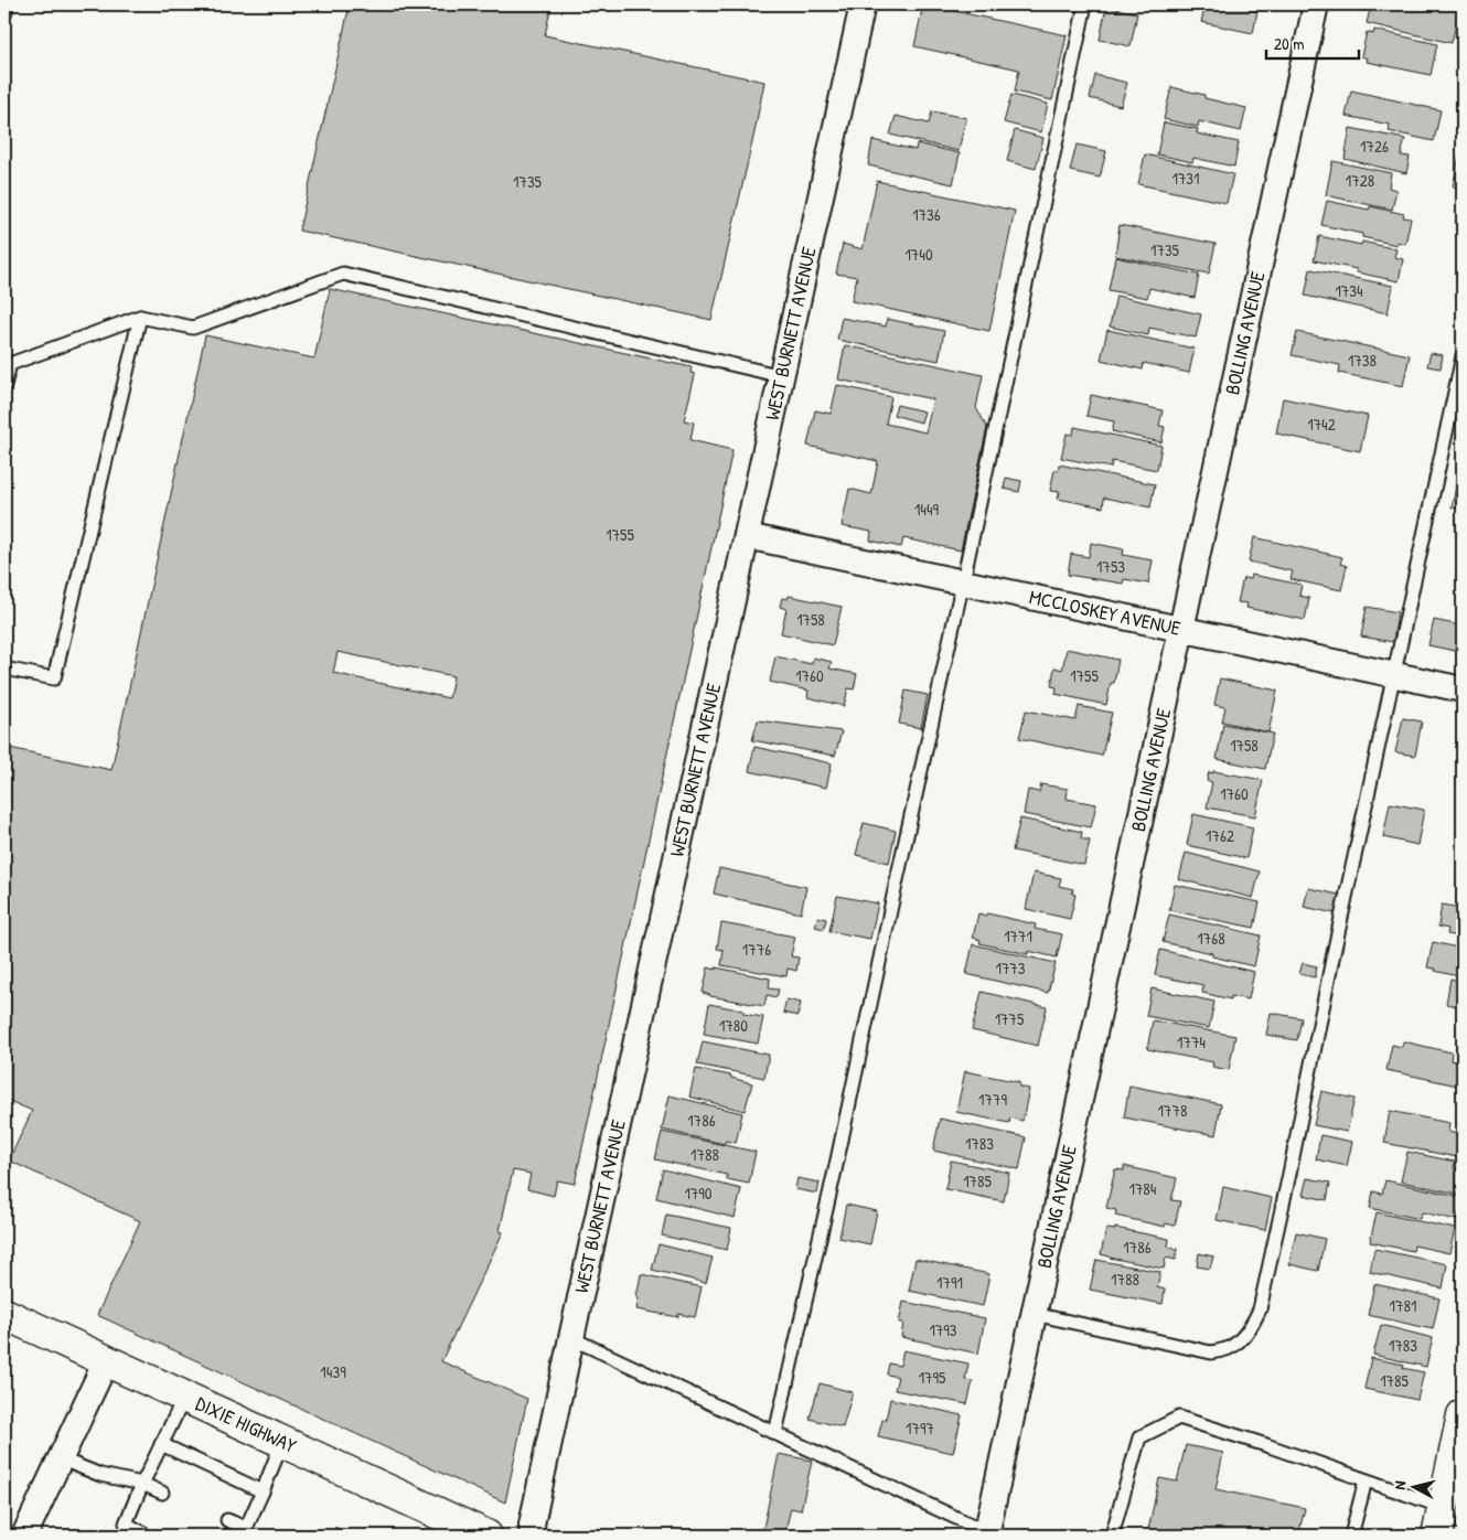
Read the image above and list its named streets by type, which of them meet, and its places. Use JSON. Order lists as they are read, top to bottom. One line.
{"streets":{"street":["WEST BURNETT AVENUE","BOLLING AVENUE","MCCLOSKEY AVENUE","DIXIE HIGHWAY"]},"crossings":[["WEST BURNETT AVENUE","MCCLOSKEY AVENUE"],["BOLLING AVENUE","MCCLOSKEY AVENUE"]],"house_numbers":["1726","1731","1728","1735","1736","1735","1740","1734","1738","1742","1449","1755","1753","1758","1760","1755","1758","1760","1762","1771","1768","1776","1773","1775","1780","1774","1779","1778","1786","1783","1788","1785","1784","1790","1786","1788","1791","1781","1793","1783","1439","1795","1785","1797"],"scale_bar":"20 m","north":"left"}
